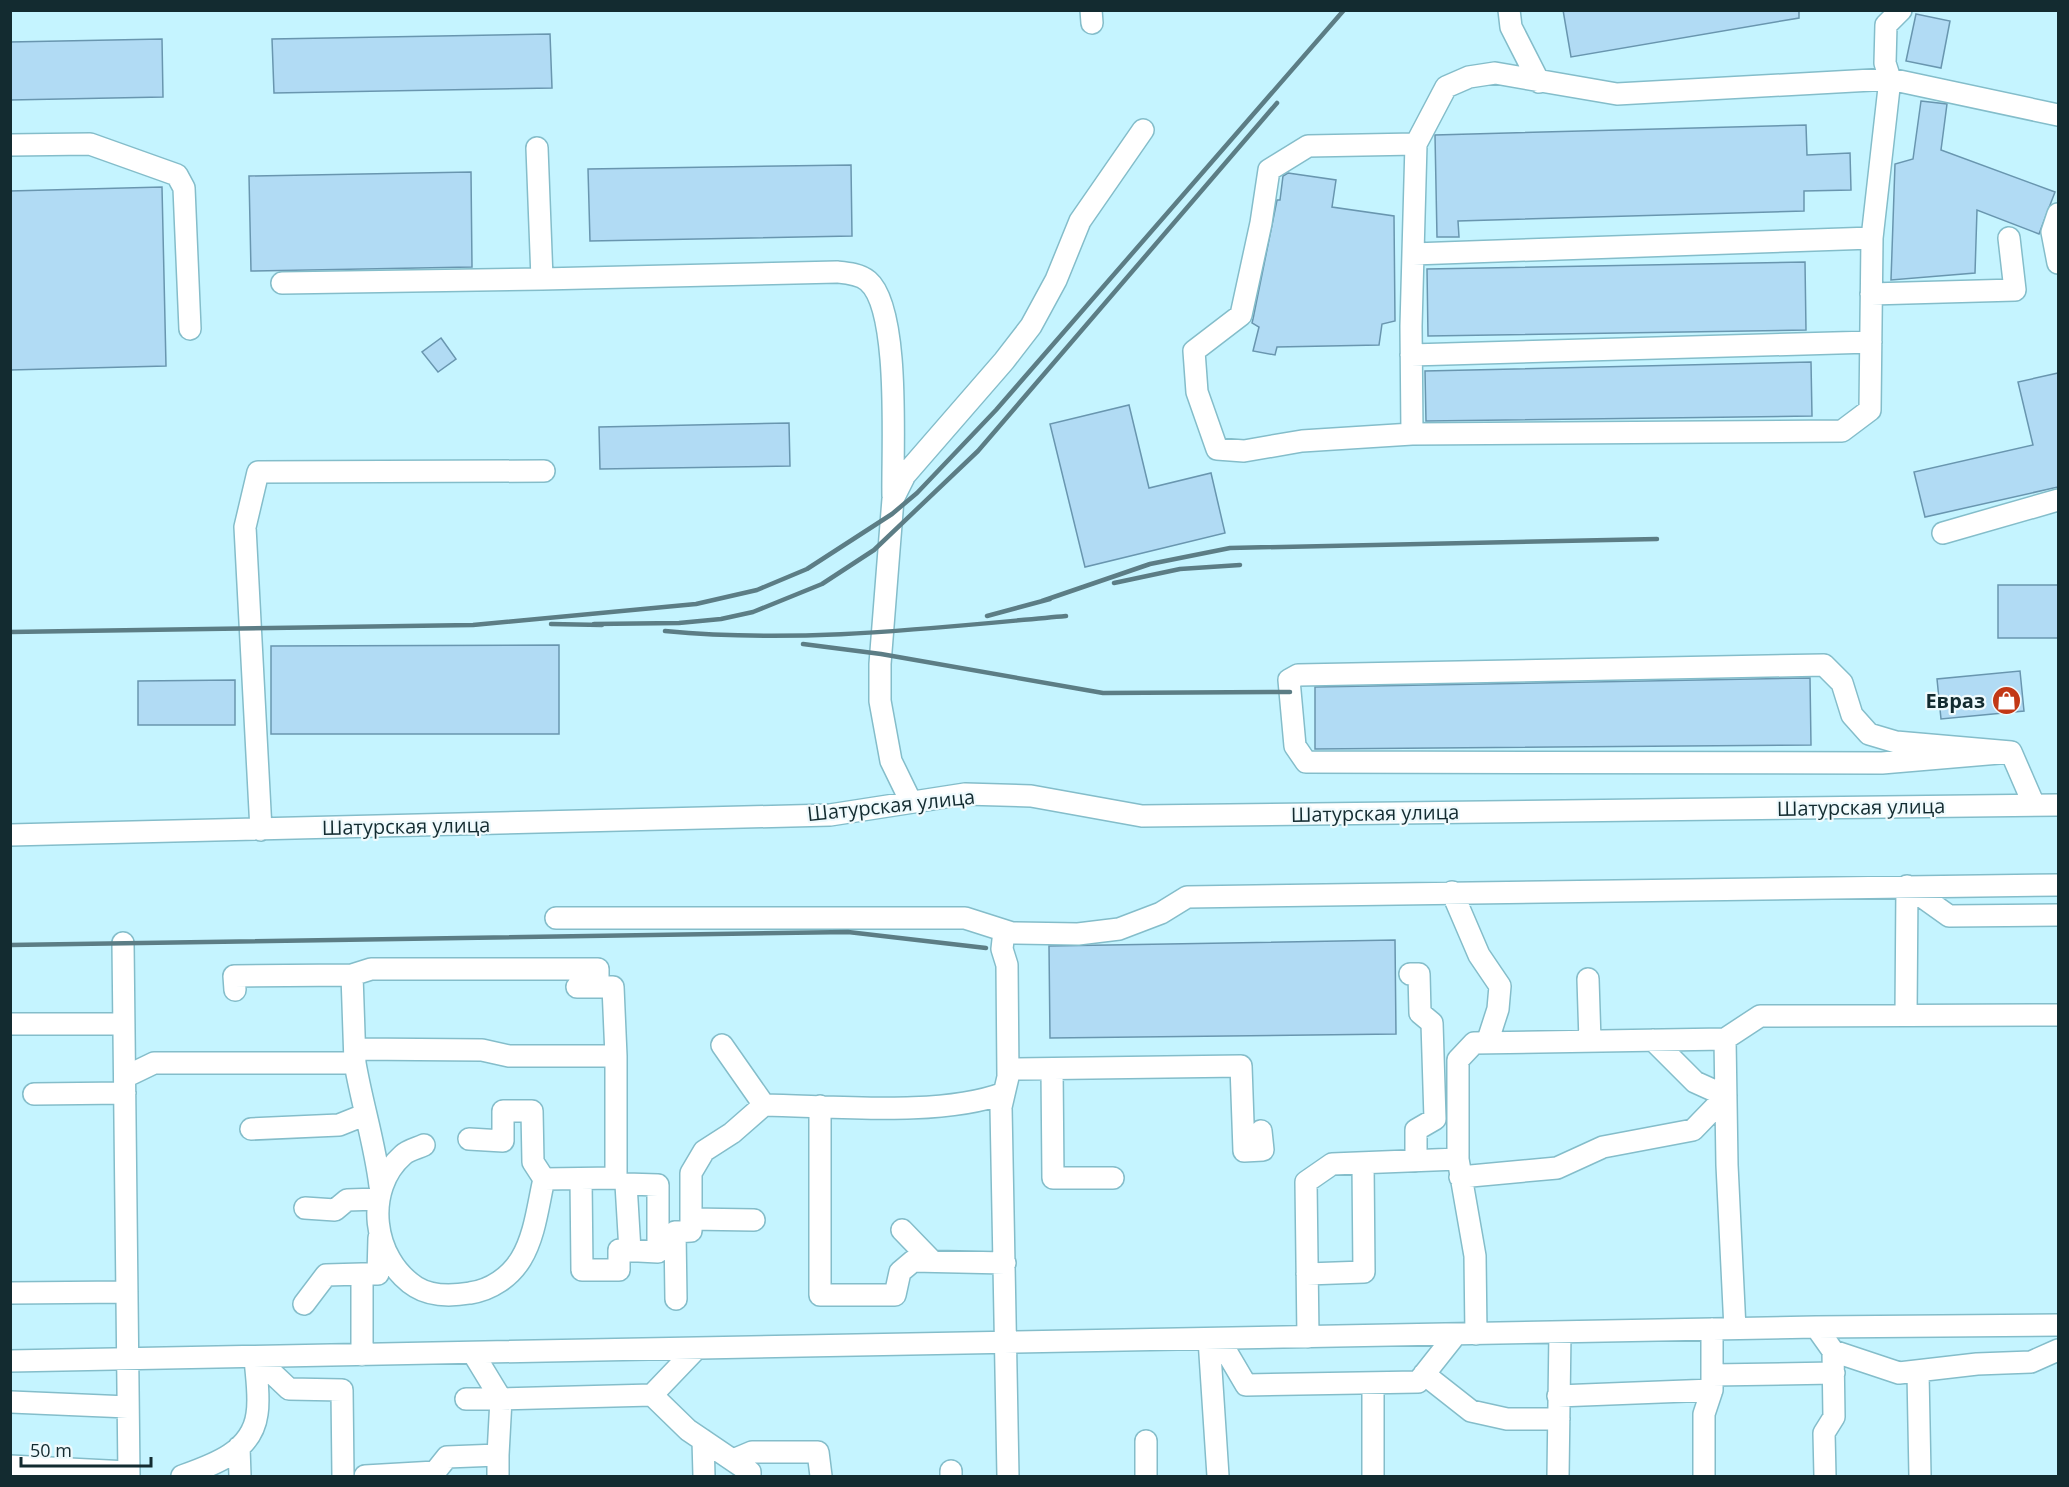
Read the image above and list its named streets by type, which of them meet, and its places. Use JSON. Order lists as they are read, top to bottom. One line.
{"streets":{"street":["Шатурская улица"]},"places":{"shop":["Евраз"]},"scale_bar":"50 m"}
